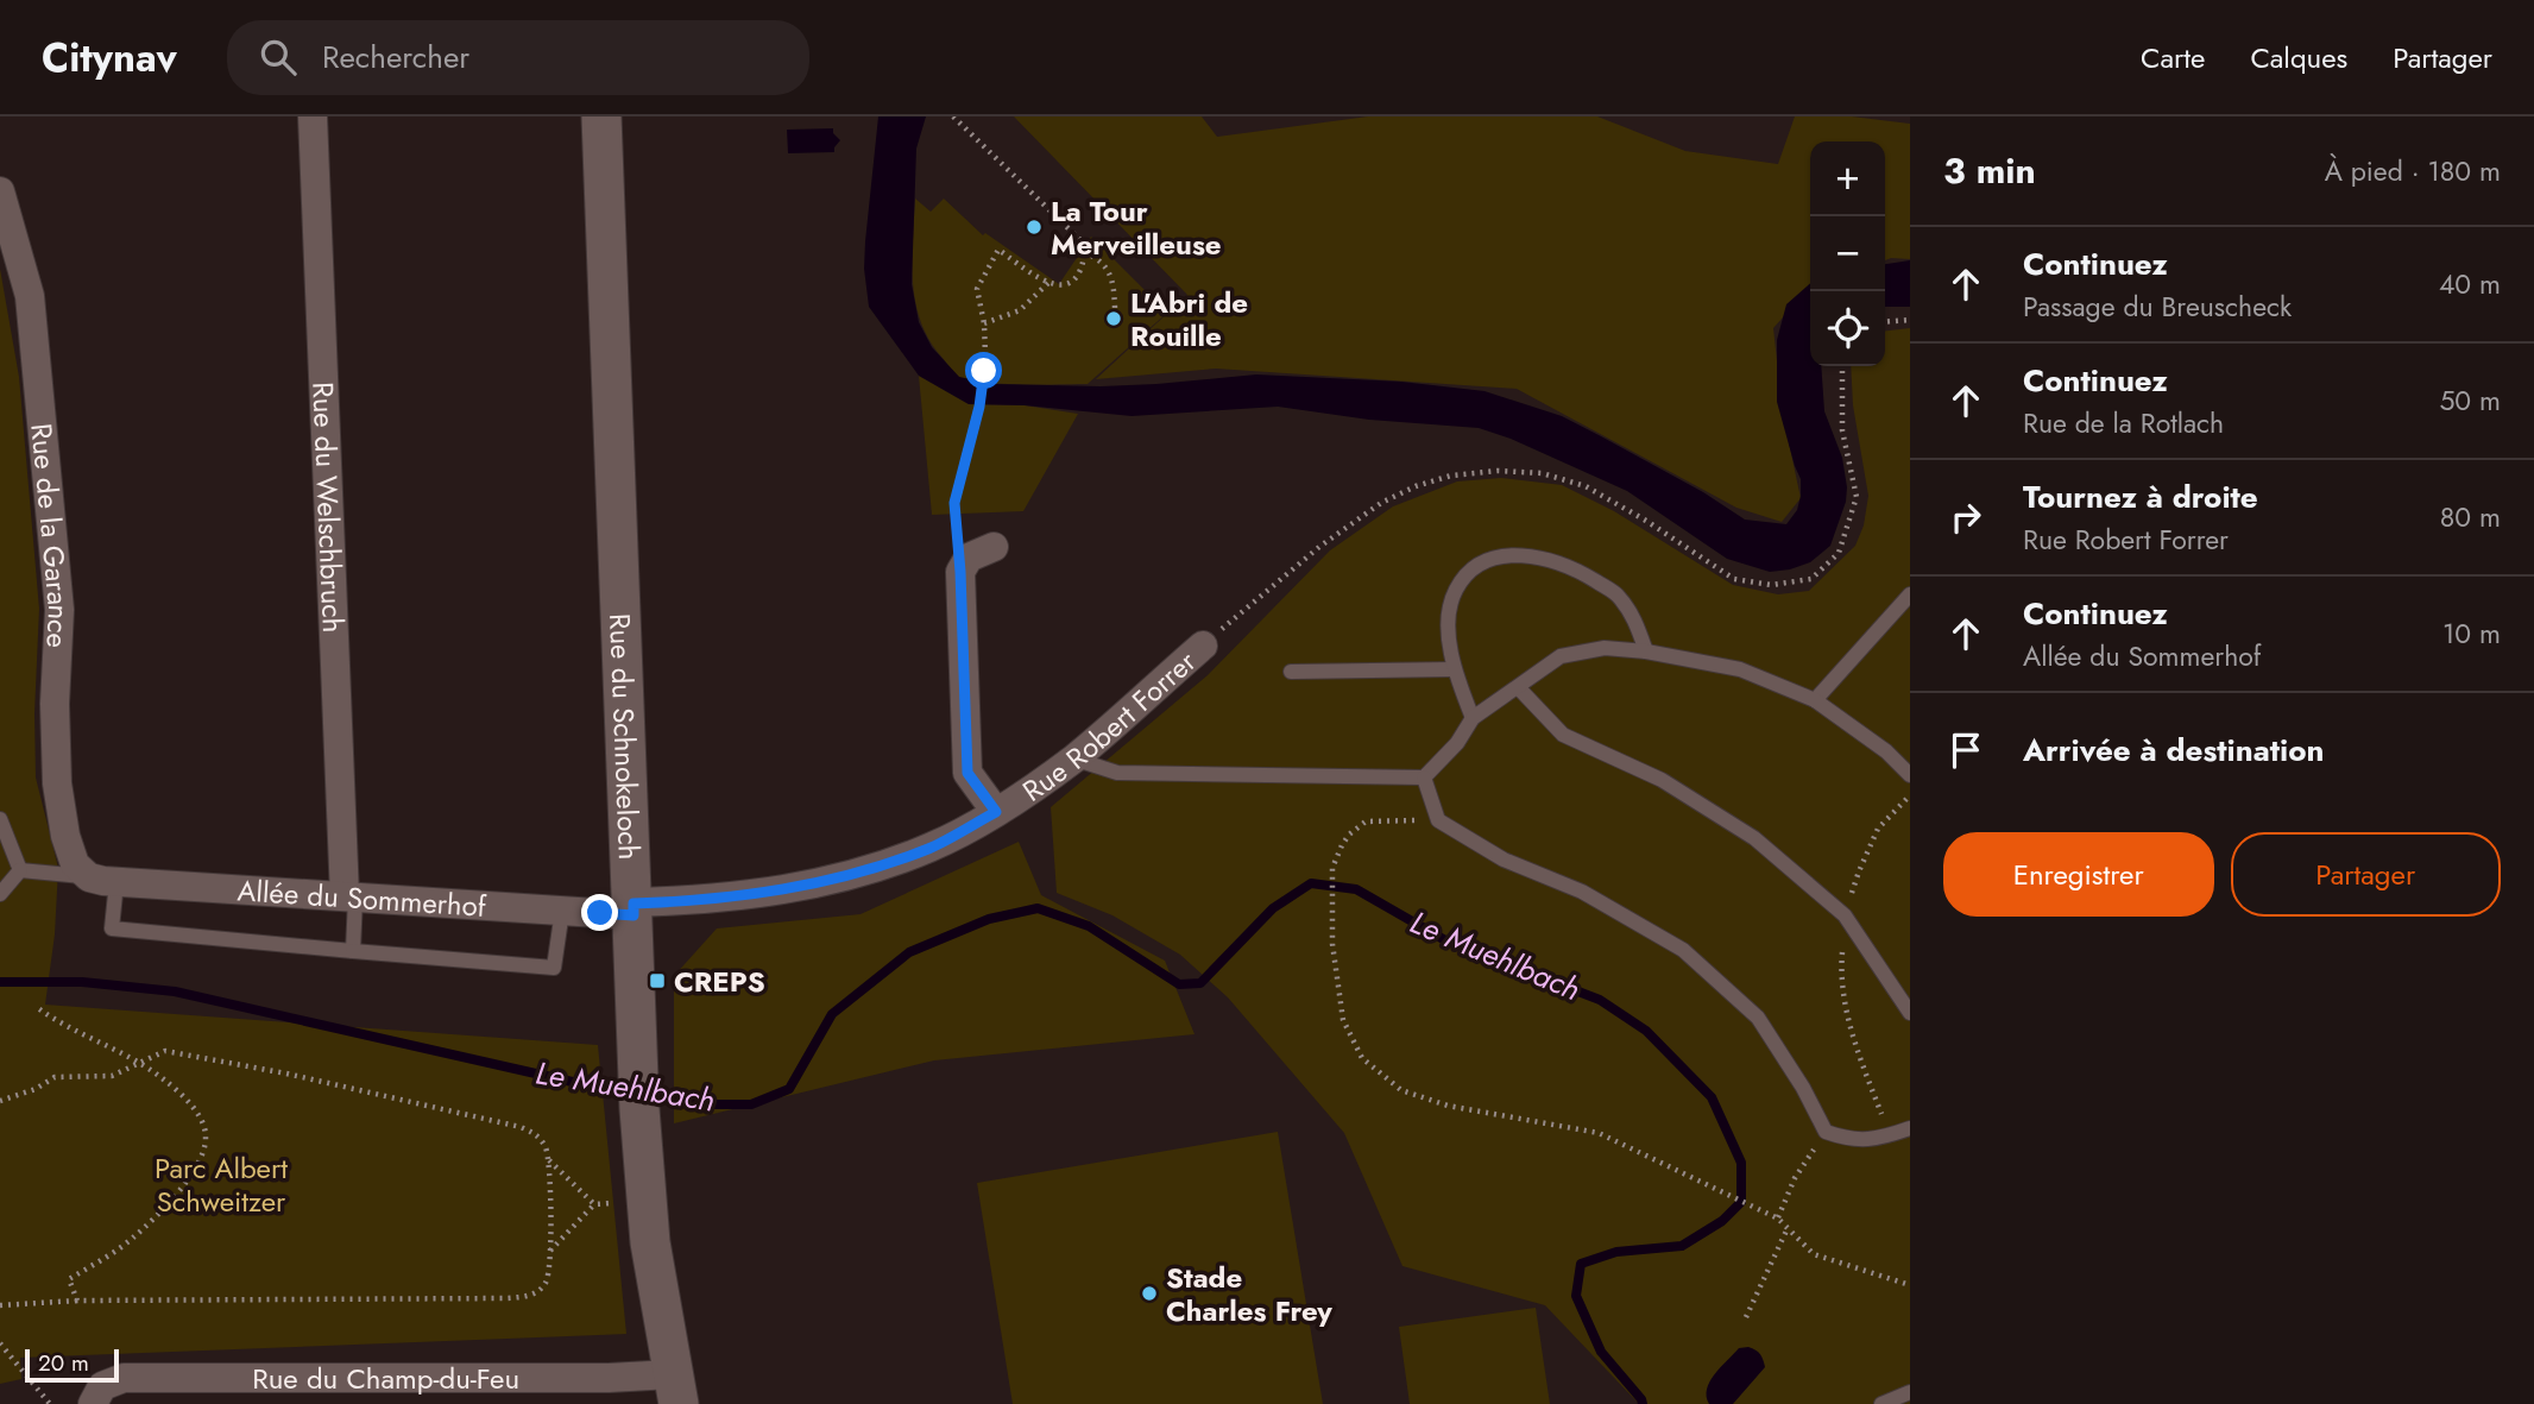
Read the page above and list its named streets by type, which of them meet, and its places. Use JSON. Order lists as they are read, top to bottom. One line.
{"streets":{"street":["Rue du Welschbruch","Rue de la Garance","Rue Robert Forrer","Rue du Schnokeloch","Allée du Sommerhof","Rue du Champ-du-Feu"]},"crossings":[["Rue du Welschbruch","Allée du Sommerhof"],["Rue de la Garance","Allée du Sommerhof"],["Rue Robert Forrer","Rue du Schnokeloch"],["Rue Robert Forrer","Allée du Sommerhof"],["Rue du Schnokeloch","Allée du Sommerhof"],["Rue du Schnokeloch","Rue du Champ-du-Feu"]],"water":["Le Muehlbach"],"parks":["Parc Albert Schweitzer"],"places":{"other":["La Tour Merveilleuse","L'Abri de Rouille","Stade Charles Frey"],"transit":["CREPS"]},"scale_bar":"20 m","page":{"header":"Citynav","search":"Rechercher","nav":["Carte","Calques","Partager"],"heading":["3 min","À pied · 180 m"],"map_buttons":["+","−"],"list":[["Continuez","Passage du Breuscheck","40 m"],["Continuez","Rue de la Rotlach","50 m"],["Tournez à droite","Rue Robert Forrer","80 m"],["Continuez","Allée du Sommerhof","10 m"],"Arrivée à destination"],"buttons":["Enregistrer","Partager"],"scale":"20 m"}}
